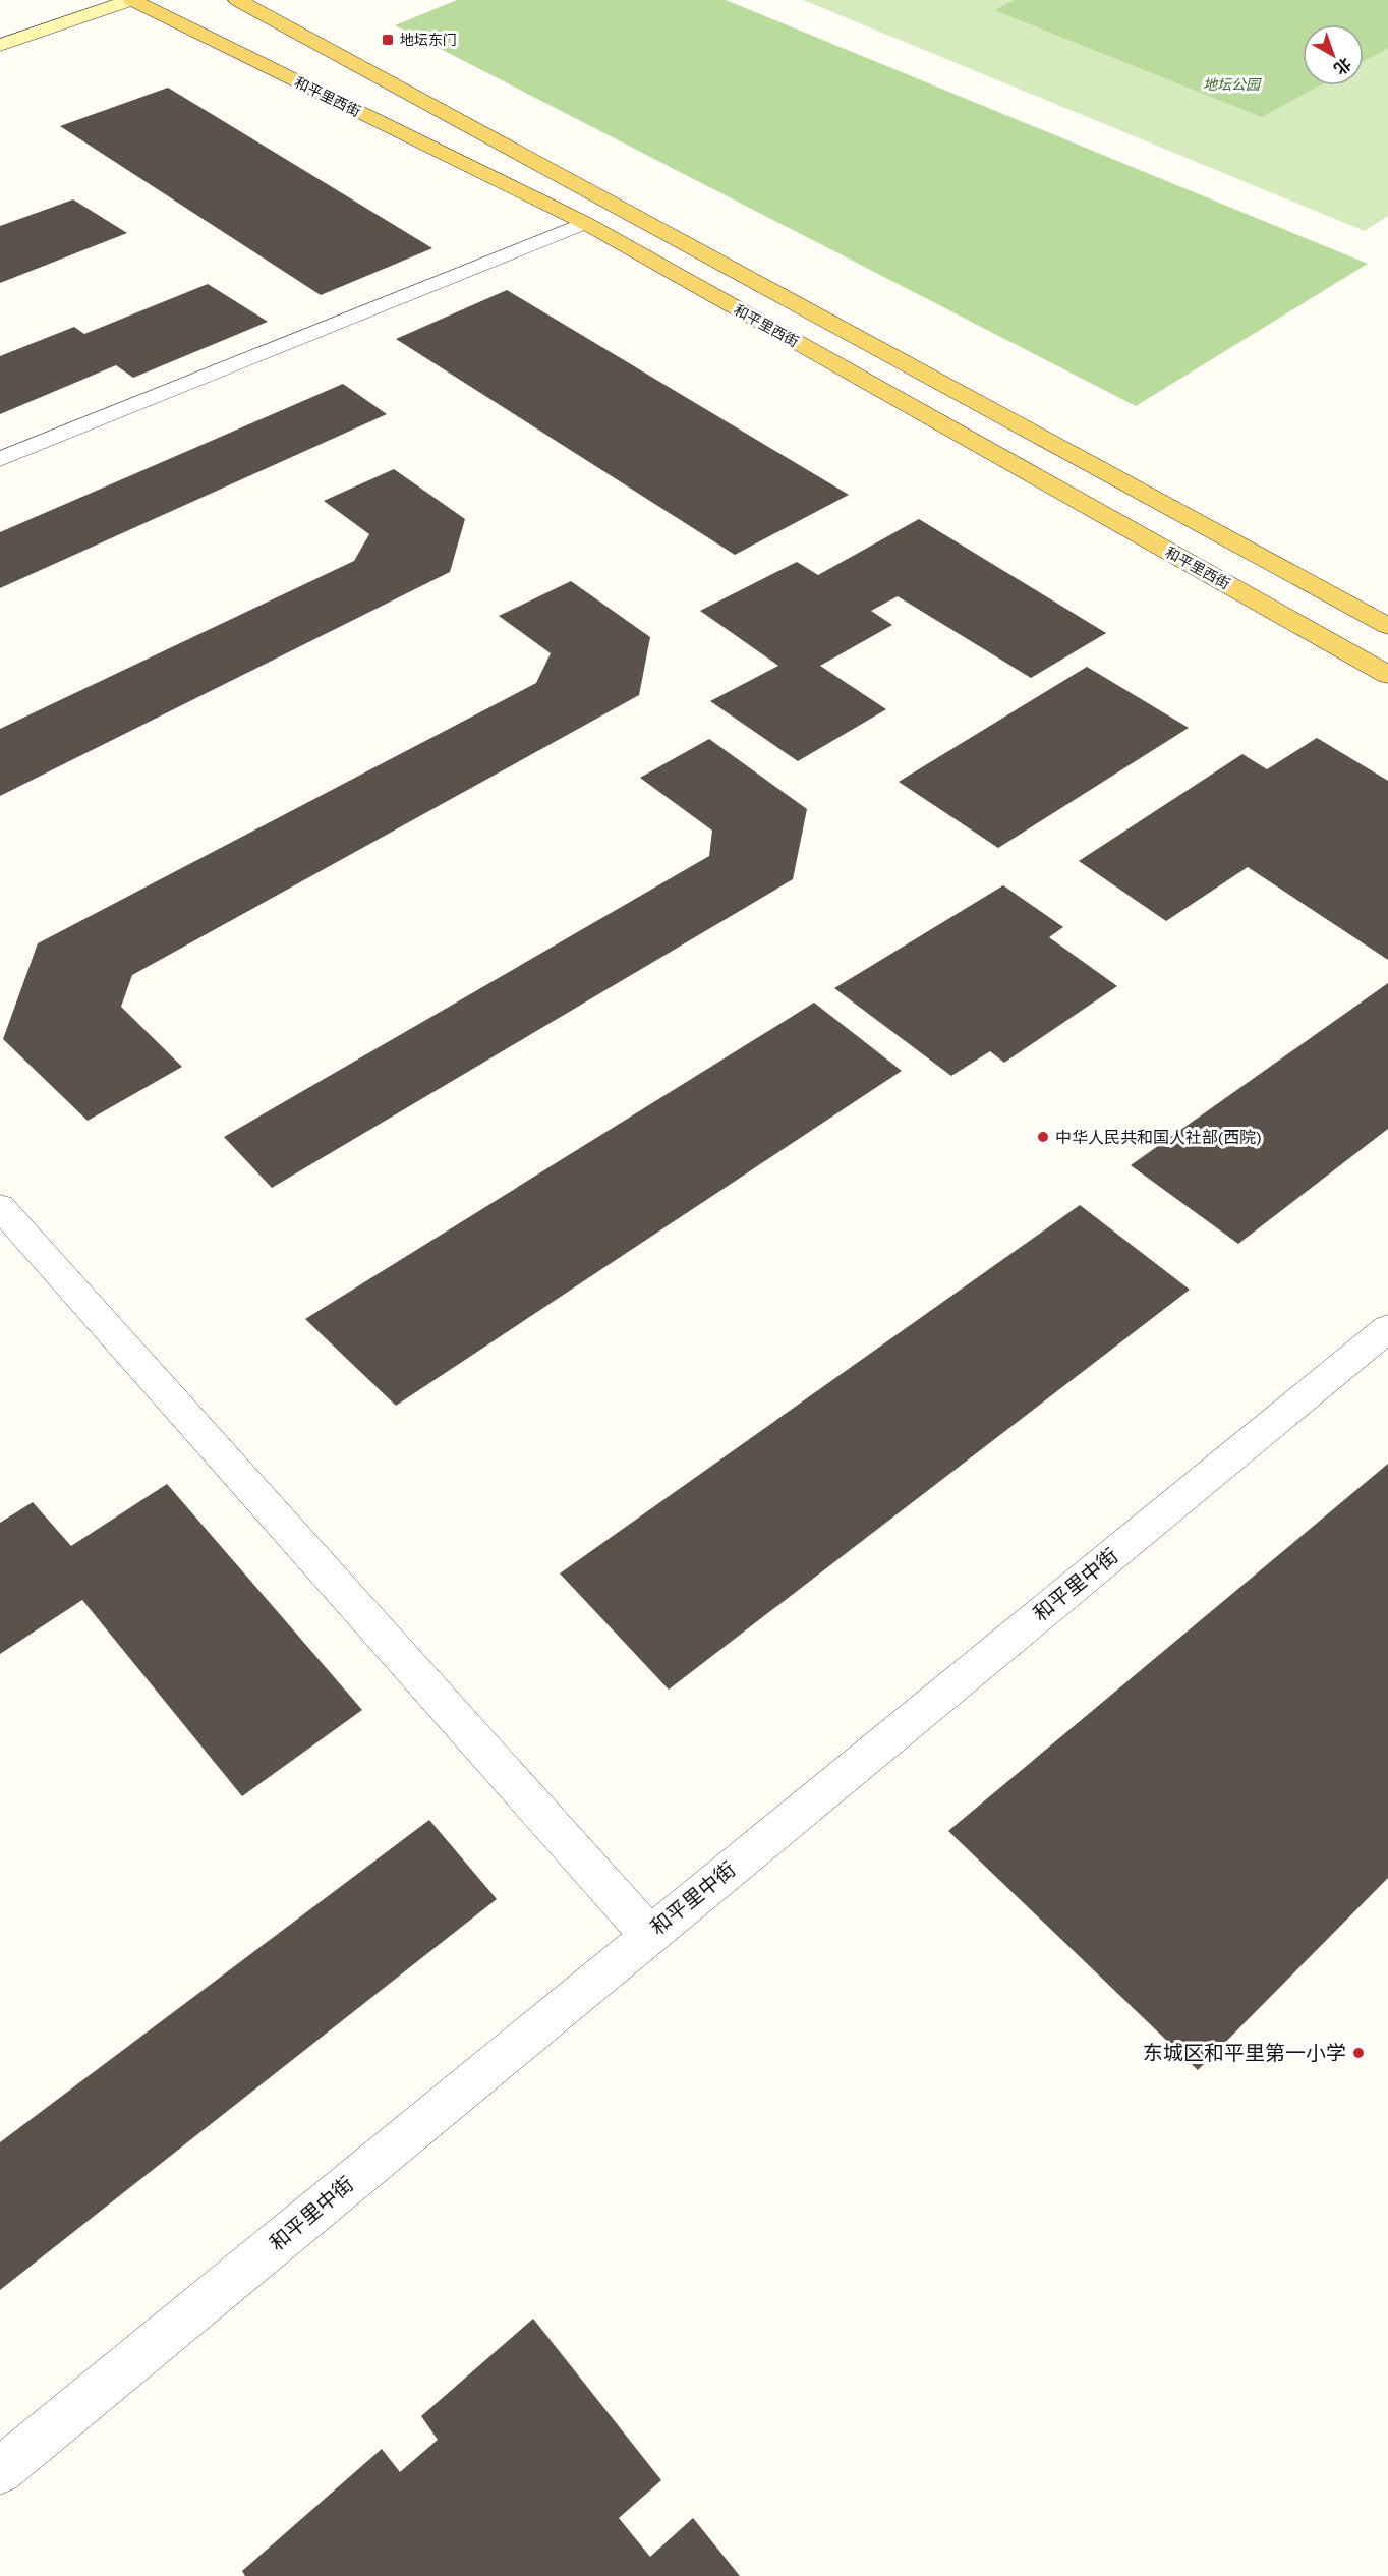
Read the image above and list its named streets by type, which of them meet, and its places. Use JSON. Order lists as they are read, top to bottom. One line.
{"streets":{"main road":["和平里西街"],"street":["和平里中街"]},"parks":["地坛公园"],"places":{"transit":["地坛东门"],"other":["中华人民共和国人社部(西院)","东城区和平里第一小学"]},"north":"bottom right"}
